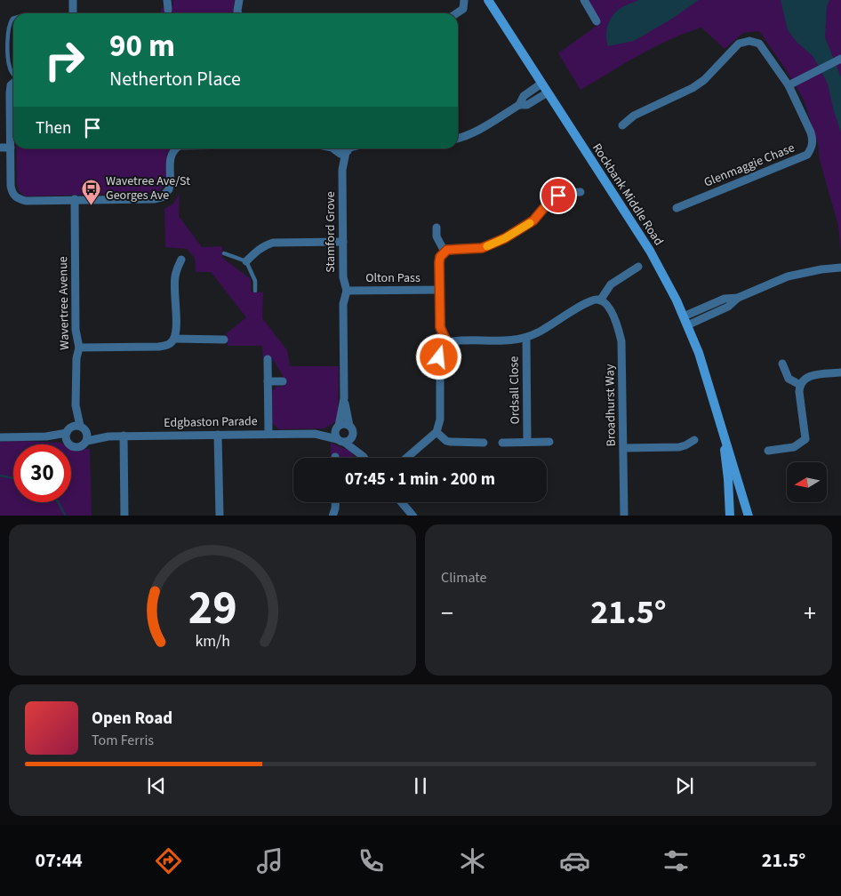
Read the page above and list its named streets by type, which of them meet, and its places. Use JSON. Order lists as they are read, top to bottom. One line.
{"streets":{"street":["Glenmaggie Chase","Rockbank Middle Road","Stamford Grove","Olton Pass","Wavertree Avenue","Ordsall Close","Broadhurst Way","Edgbaston Parade"]},"crossings":[["Stamford Grove","Olton Pass"],["Stamford Grove","Edgbaston Parade"],["Wavertree Avenue","Edgbaston Parade"]],"places":{"bus stop":["Wavetree Ave/St Georges Ave"]},"north":"left","page":{"turn":["90 m","Netherton Place"],"then":"Then","limit":"30","trip":"07:45 · 1 min · 200 m","tile":"Climate","heat":["−","21.5°","+"],"song":["Open Road","Tom Ferris"],"tabs":["07:44","21.5°"],"gauge":["29","km/h"]}}
